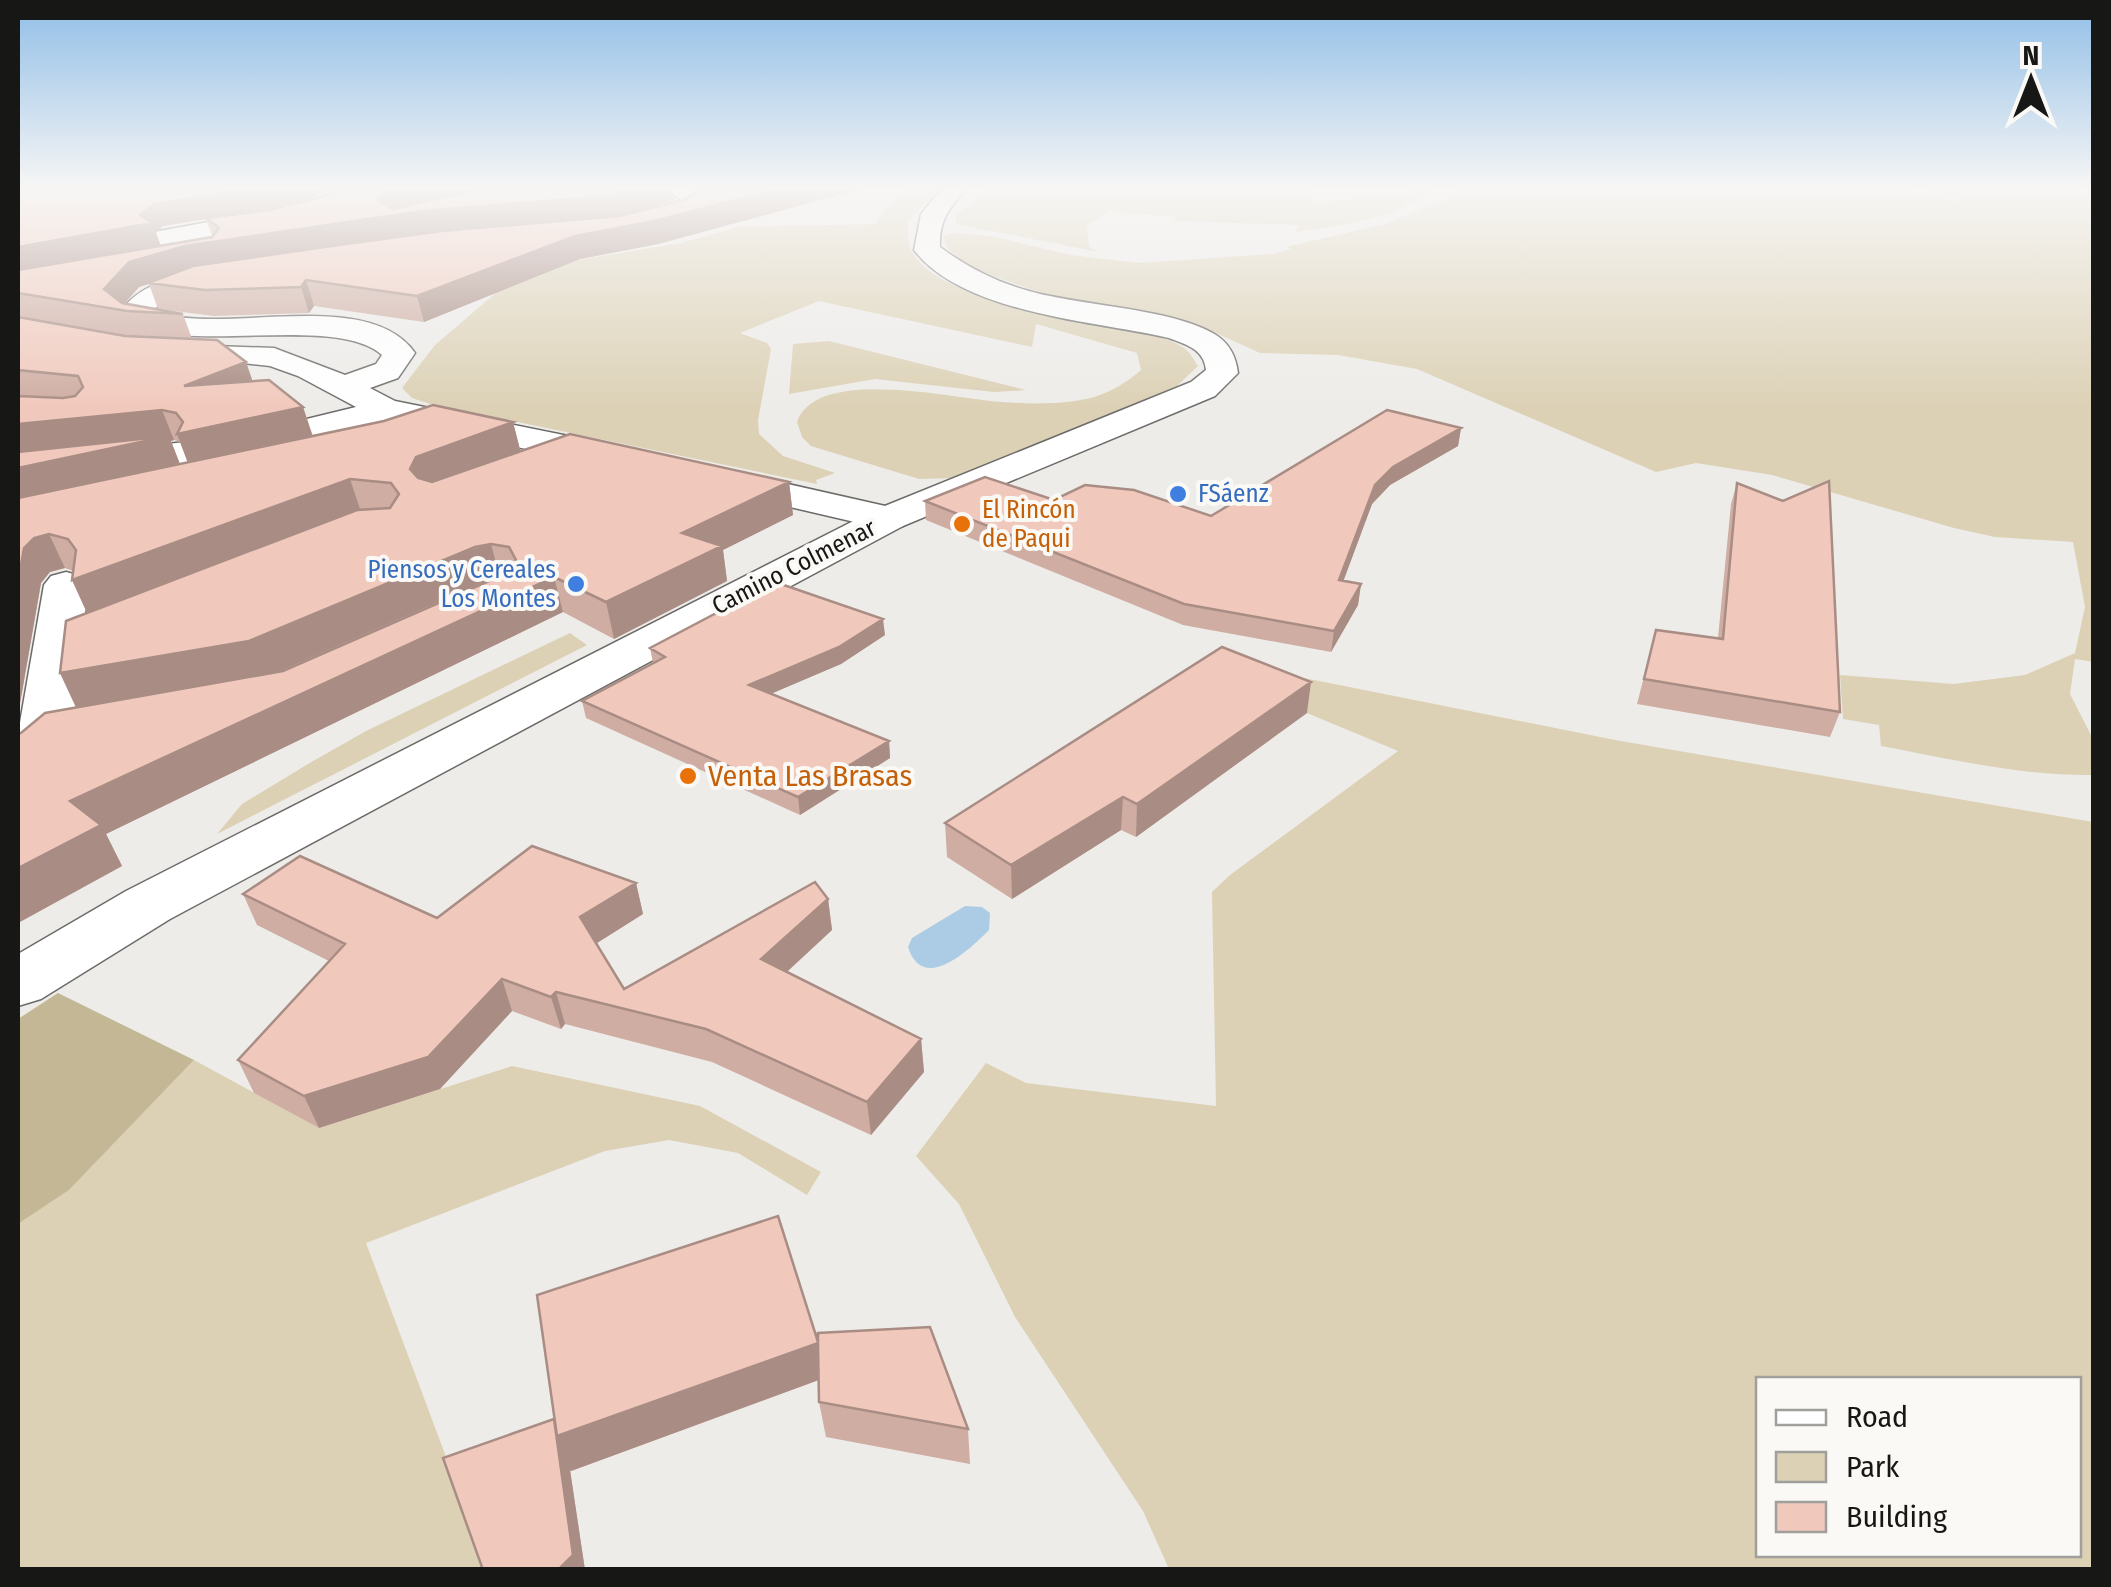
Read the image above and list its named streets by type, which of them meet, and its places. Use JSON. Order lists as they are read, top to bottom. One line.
{"streets":{"street":["Camino Colmenar"]},"places":["FSáenz","El Rincón de Paqui","Piensos y Cereales Los Montes","Venta Las Brasas"],"legend":["Road","Park","Building"],"north":"top"}
